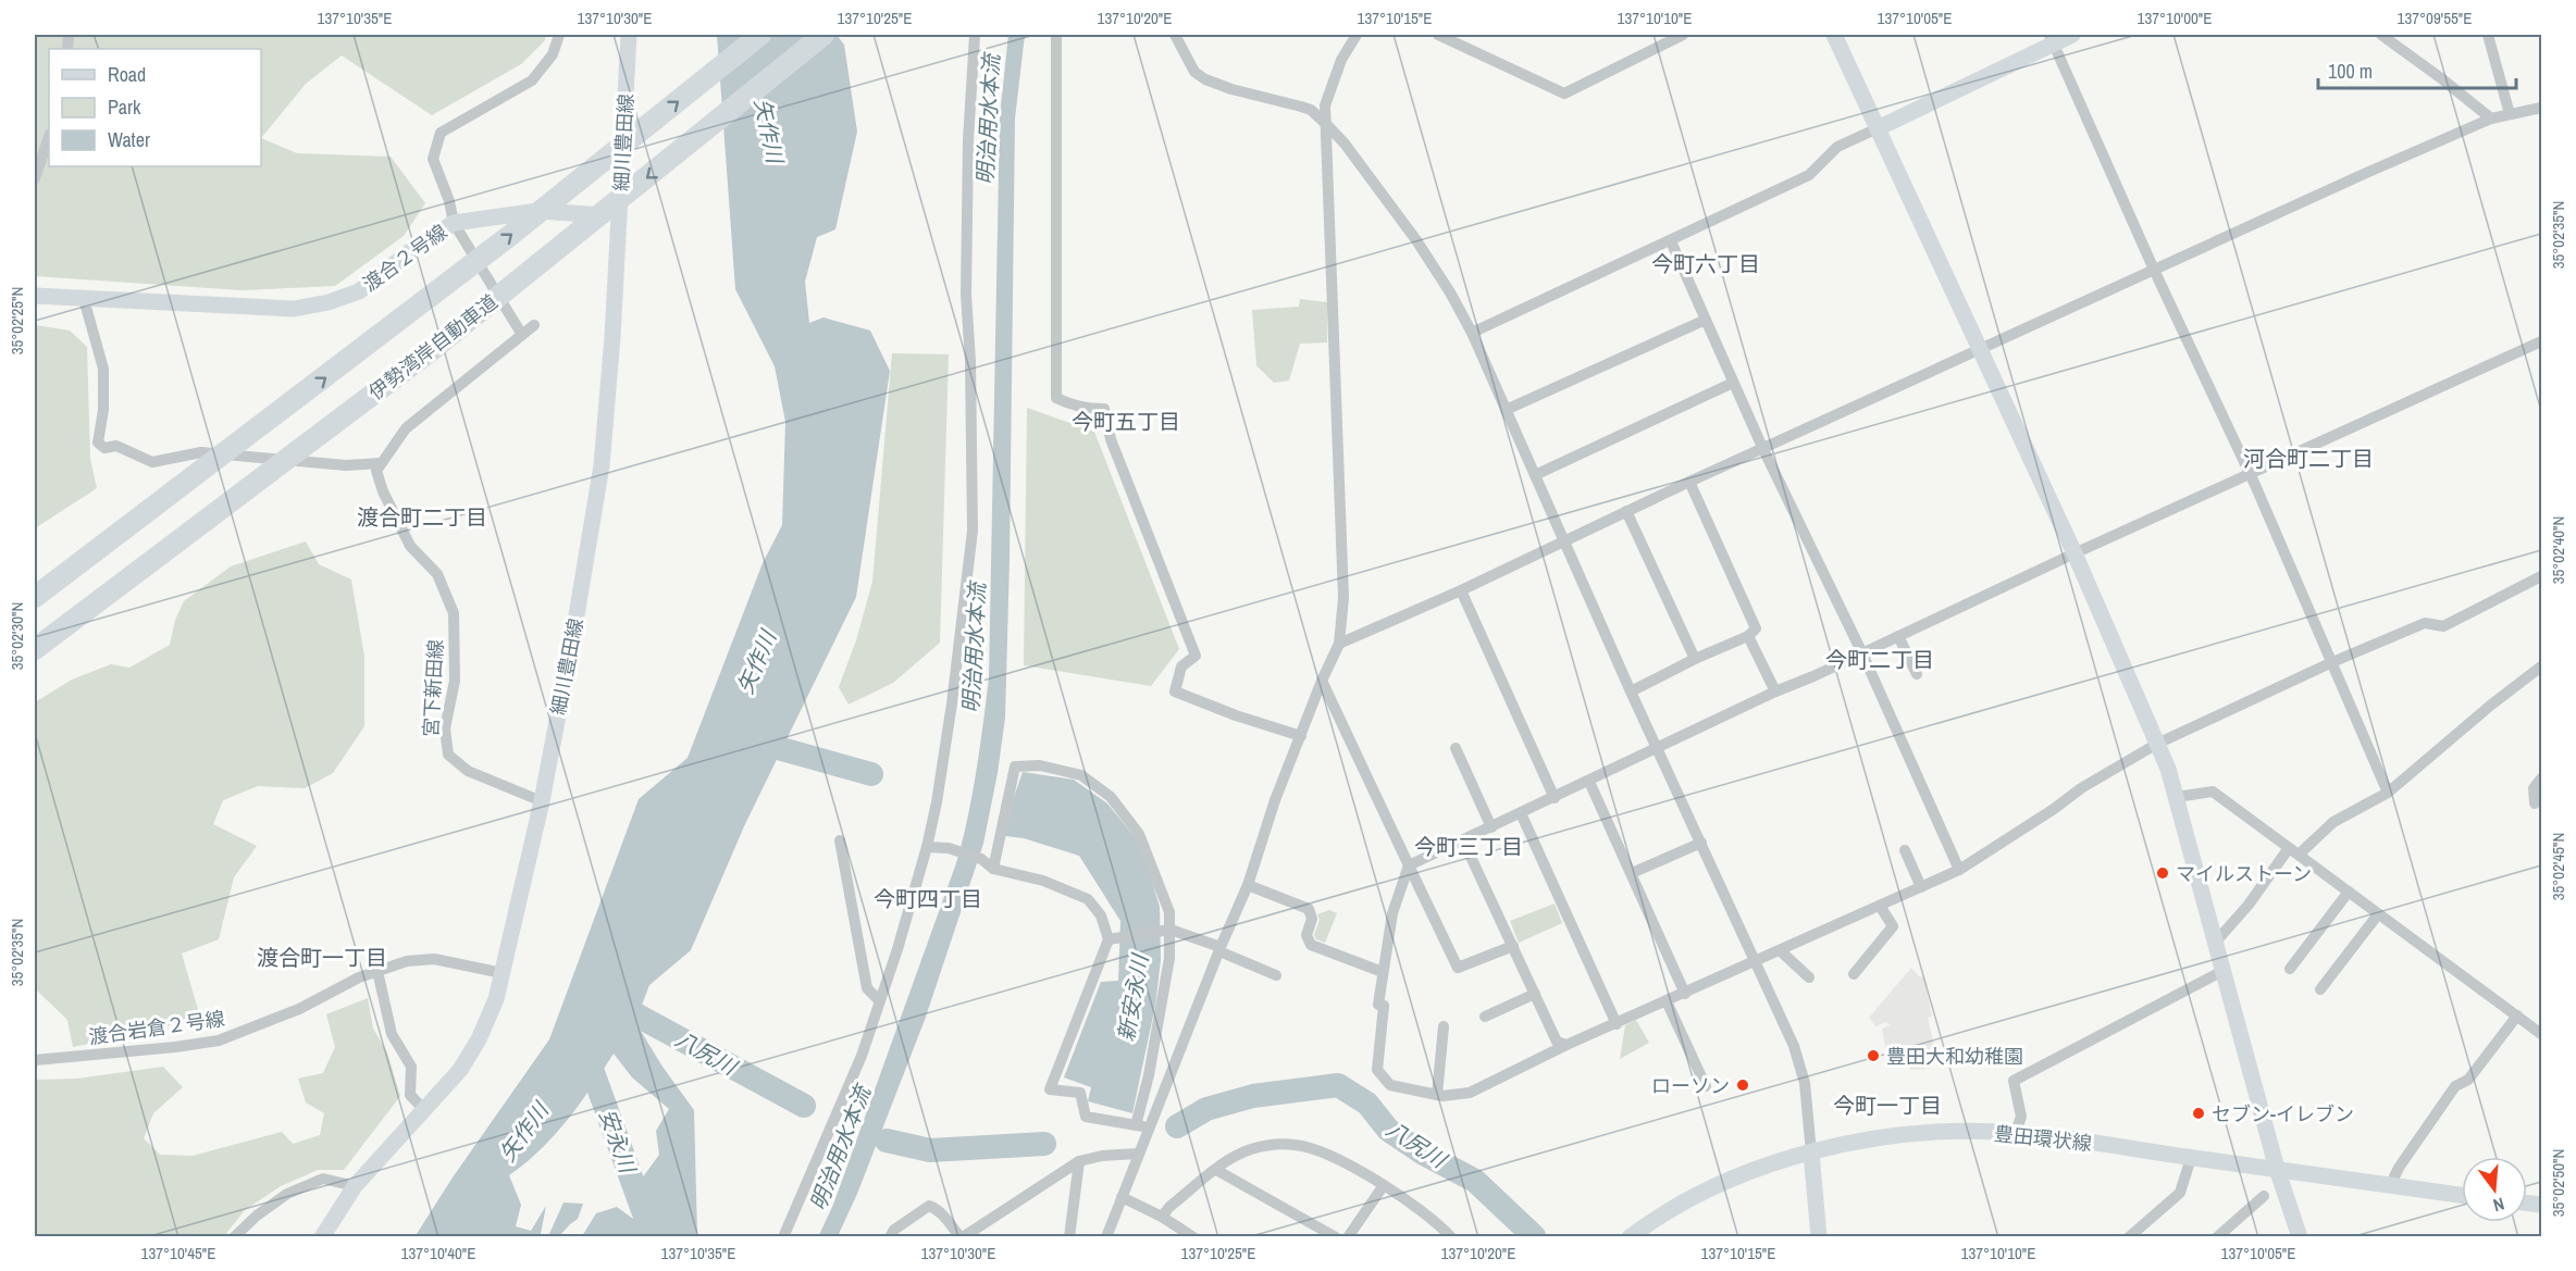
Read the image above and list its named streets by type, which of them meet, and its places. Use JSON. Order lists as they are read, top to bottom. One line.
{"streets":{"highway":["伊勢湾岸自動車道"],"street":["細川豊田線","渡合２号線","宮下新田線","渡合岩倉２号線","豊田環状線"]},"crossings":[["細川豊田線","渡合２号線"],["細川豊田線","宮下新田線"],["細川豊田線","渡合岩倉２号線"]],"districts":["今町六丁目","今町五丁目","河合町二丁目","渡合町二丁目","今町二丁目","今町三丁目","今町四丁目","渡合町一丁目","今町一丁目"],"water":["明治用水本流","矢作川","新安永川","八尻川","安永川"],"places":["マイルストーン","豊田大和幼稚園","ローソン","セブン-イレブン"],"legend":["Road","Park","Water"],"scale_bar":"100 m","north":"bottom","coordinates":["137°10'35\"E","137°10'30\"E","137°10'25\"E","137°10'20\"E","137°10'15\"E","137°10'10\"E","137°10'05\"E","137°10'00\"E","137°09'55\"E","35°02'35\"N","35°02'25\"N","35°02'40\"N","35°02'30\"N","35°02'45\"N","35°02'50\"N","137°10'45\"E","137°10'40\"E"]}
